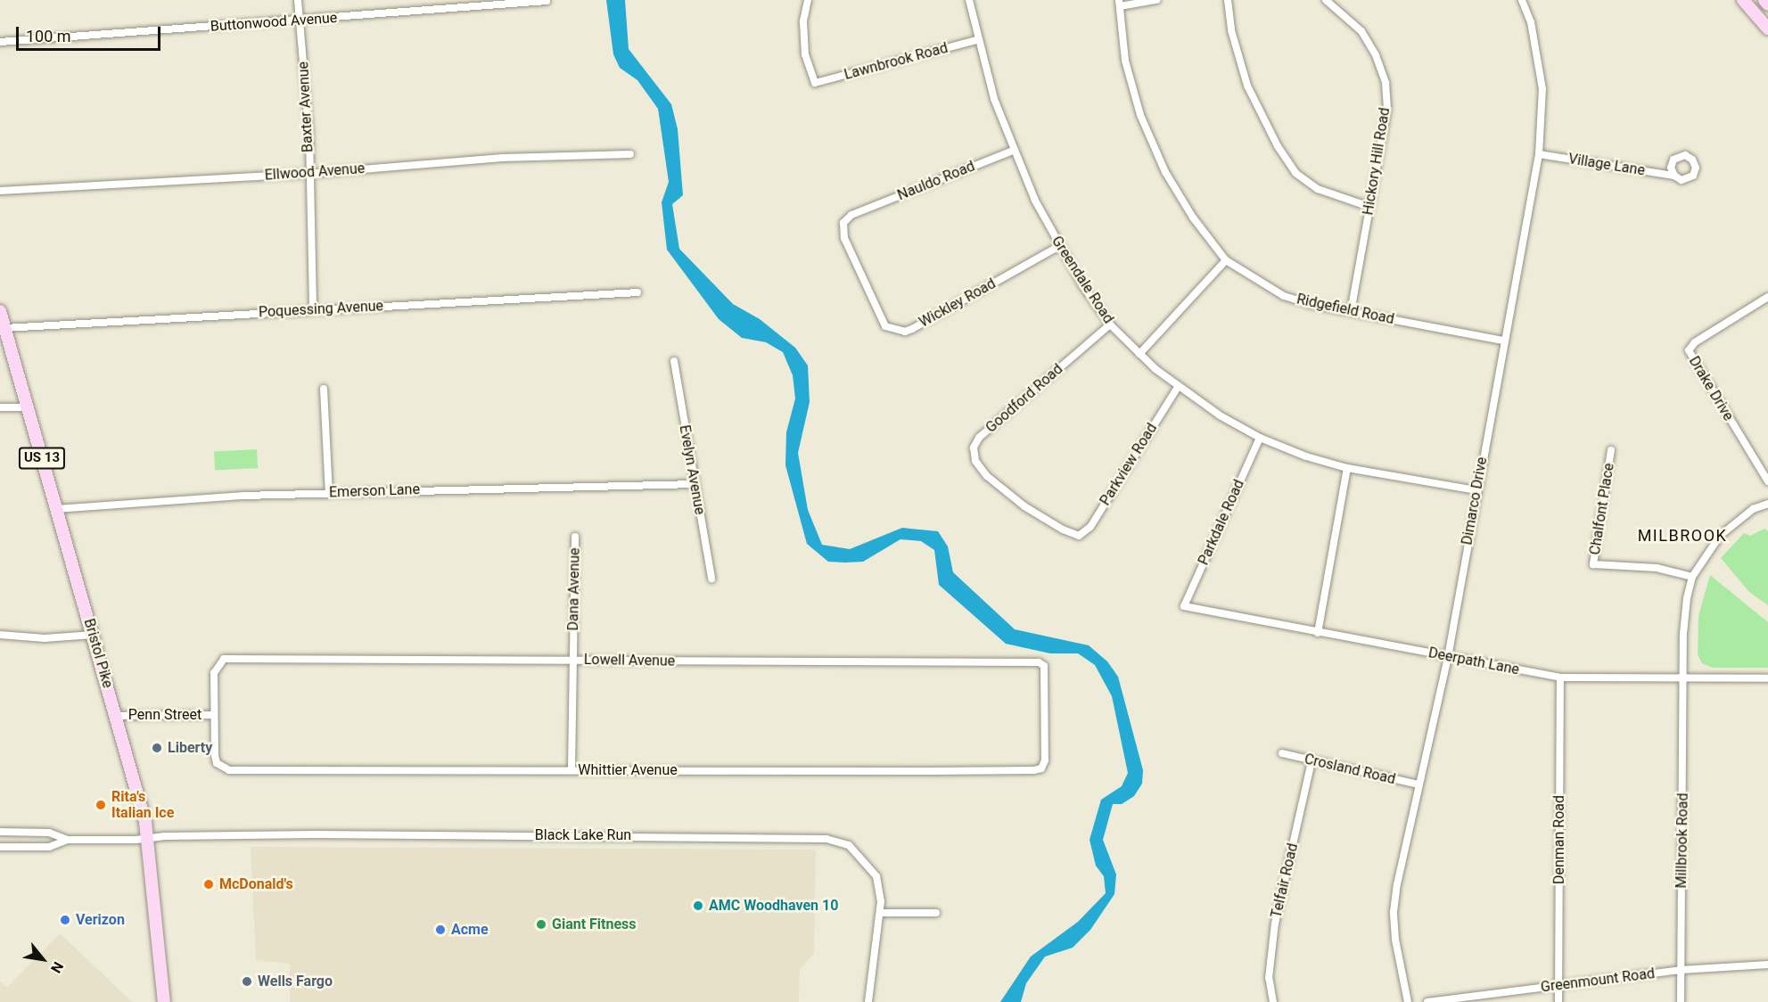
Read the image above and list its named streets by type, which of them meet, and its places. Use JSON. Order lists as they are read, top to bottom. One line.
{"streets":{"main road":["US 13","Bristol Pike"],"street":["Buttonwood Avenue","Lawnbrook Road","Baxter Avenue","Hickory Hill Road","Village Lane","Ellwood Avenue","Nauldo Road","Greendale Road","Wickley Road","Poquessing Avenue","Ridgefield Road","Drake Drive","Goodford Road","Parkview Road","Evelyn Avenue","Emerson Lane","Dimarco Drive","Chalfont Place","Parkdale Road","Dana Avenue","Lowell Avenue","Deerpath Lane","Penn Street","Crosland Road","Whittier Avenue","Black Lake Run","Denman Road","Millbrook Road","Telfair Road","Greenmount Road"]},"crossings":[["Buttonwood Avenue","Baxter Avenue"],["Lawnbrook Road","Greendale Road"],["Baxter Avenue","Ellwood Avenue"],["Baxter Avenue","Poquessing Avenue"],["Hickory Hill Road","Ridgefield Road"],["Village Lane","Dimarco Drive"],["Nauldo Road","Greendale Road"],["Nauldo Road","Wickley Road"],["Greendale Road","Wickley Road"],["Greendale Road","Goodford Road"],["Greendale Road","Parkview Road"],["Greendale Road","Dimarco Drive"],["Greendale Road","Parkdale Road"],["Poquessing Avenue","Bristol Pike"],["Ridgefield Road","Dimarco Drive"],["Goodford Road","Parkview Road"],["Evelyn Avenue","Emerson Lane"],["Emerson Lane","Bristol Pike"],["Dimarco Drive","Deerpath Lane"],["Dimarco Drive","Crosland Road"],["Chalfont Place","Millbrook Road"],["Parkdale Road","Deerpath Lane"],["Dana Avenue","Lowell Avenue"],["Dana Avenue","Whittier Avenue"],["Bristol Pike","Penn Street"],["Bristol Pike","Black Lake Run"],["Lowell Avenue","Penn Street"],["Lowell Avenue","Whittier Avenue"],["Deerpath Lane","Denman Road"],["Deerpath Lane","Millbrook Road"],["Penn Street","Whittier Avenue"],["Crosland Road","Telfair Road"],["Denman Road","Greenmount Road"],["Millbrook Road","Greenmount Road"]],"districts":["MILBROOK"],"places":["Liberty","Rita's Italian Ice","McDonald's","AMC Woodhaven 10","Verizon","Giant Fitness","Acme","Wells Fargo"],"scale_bar":"100 m","north":"bottom right"}
